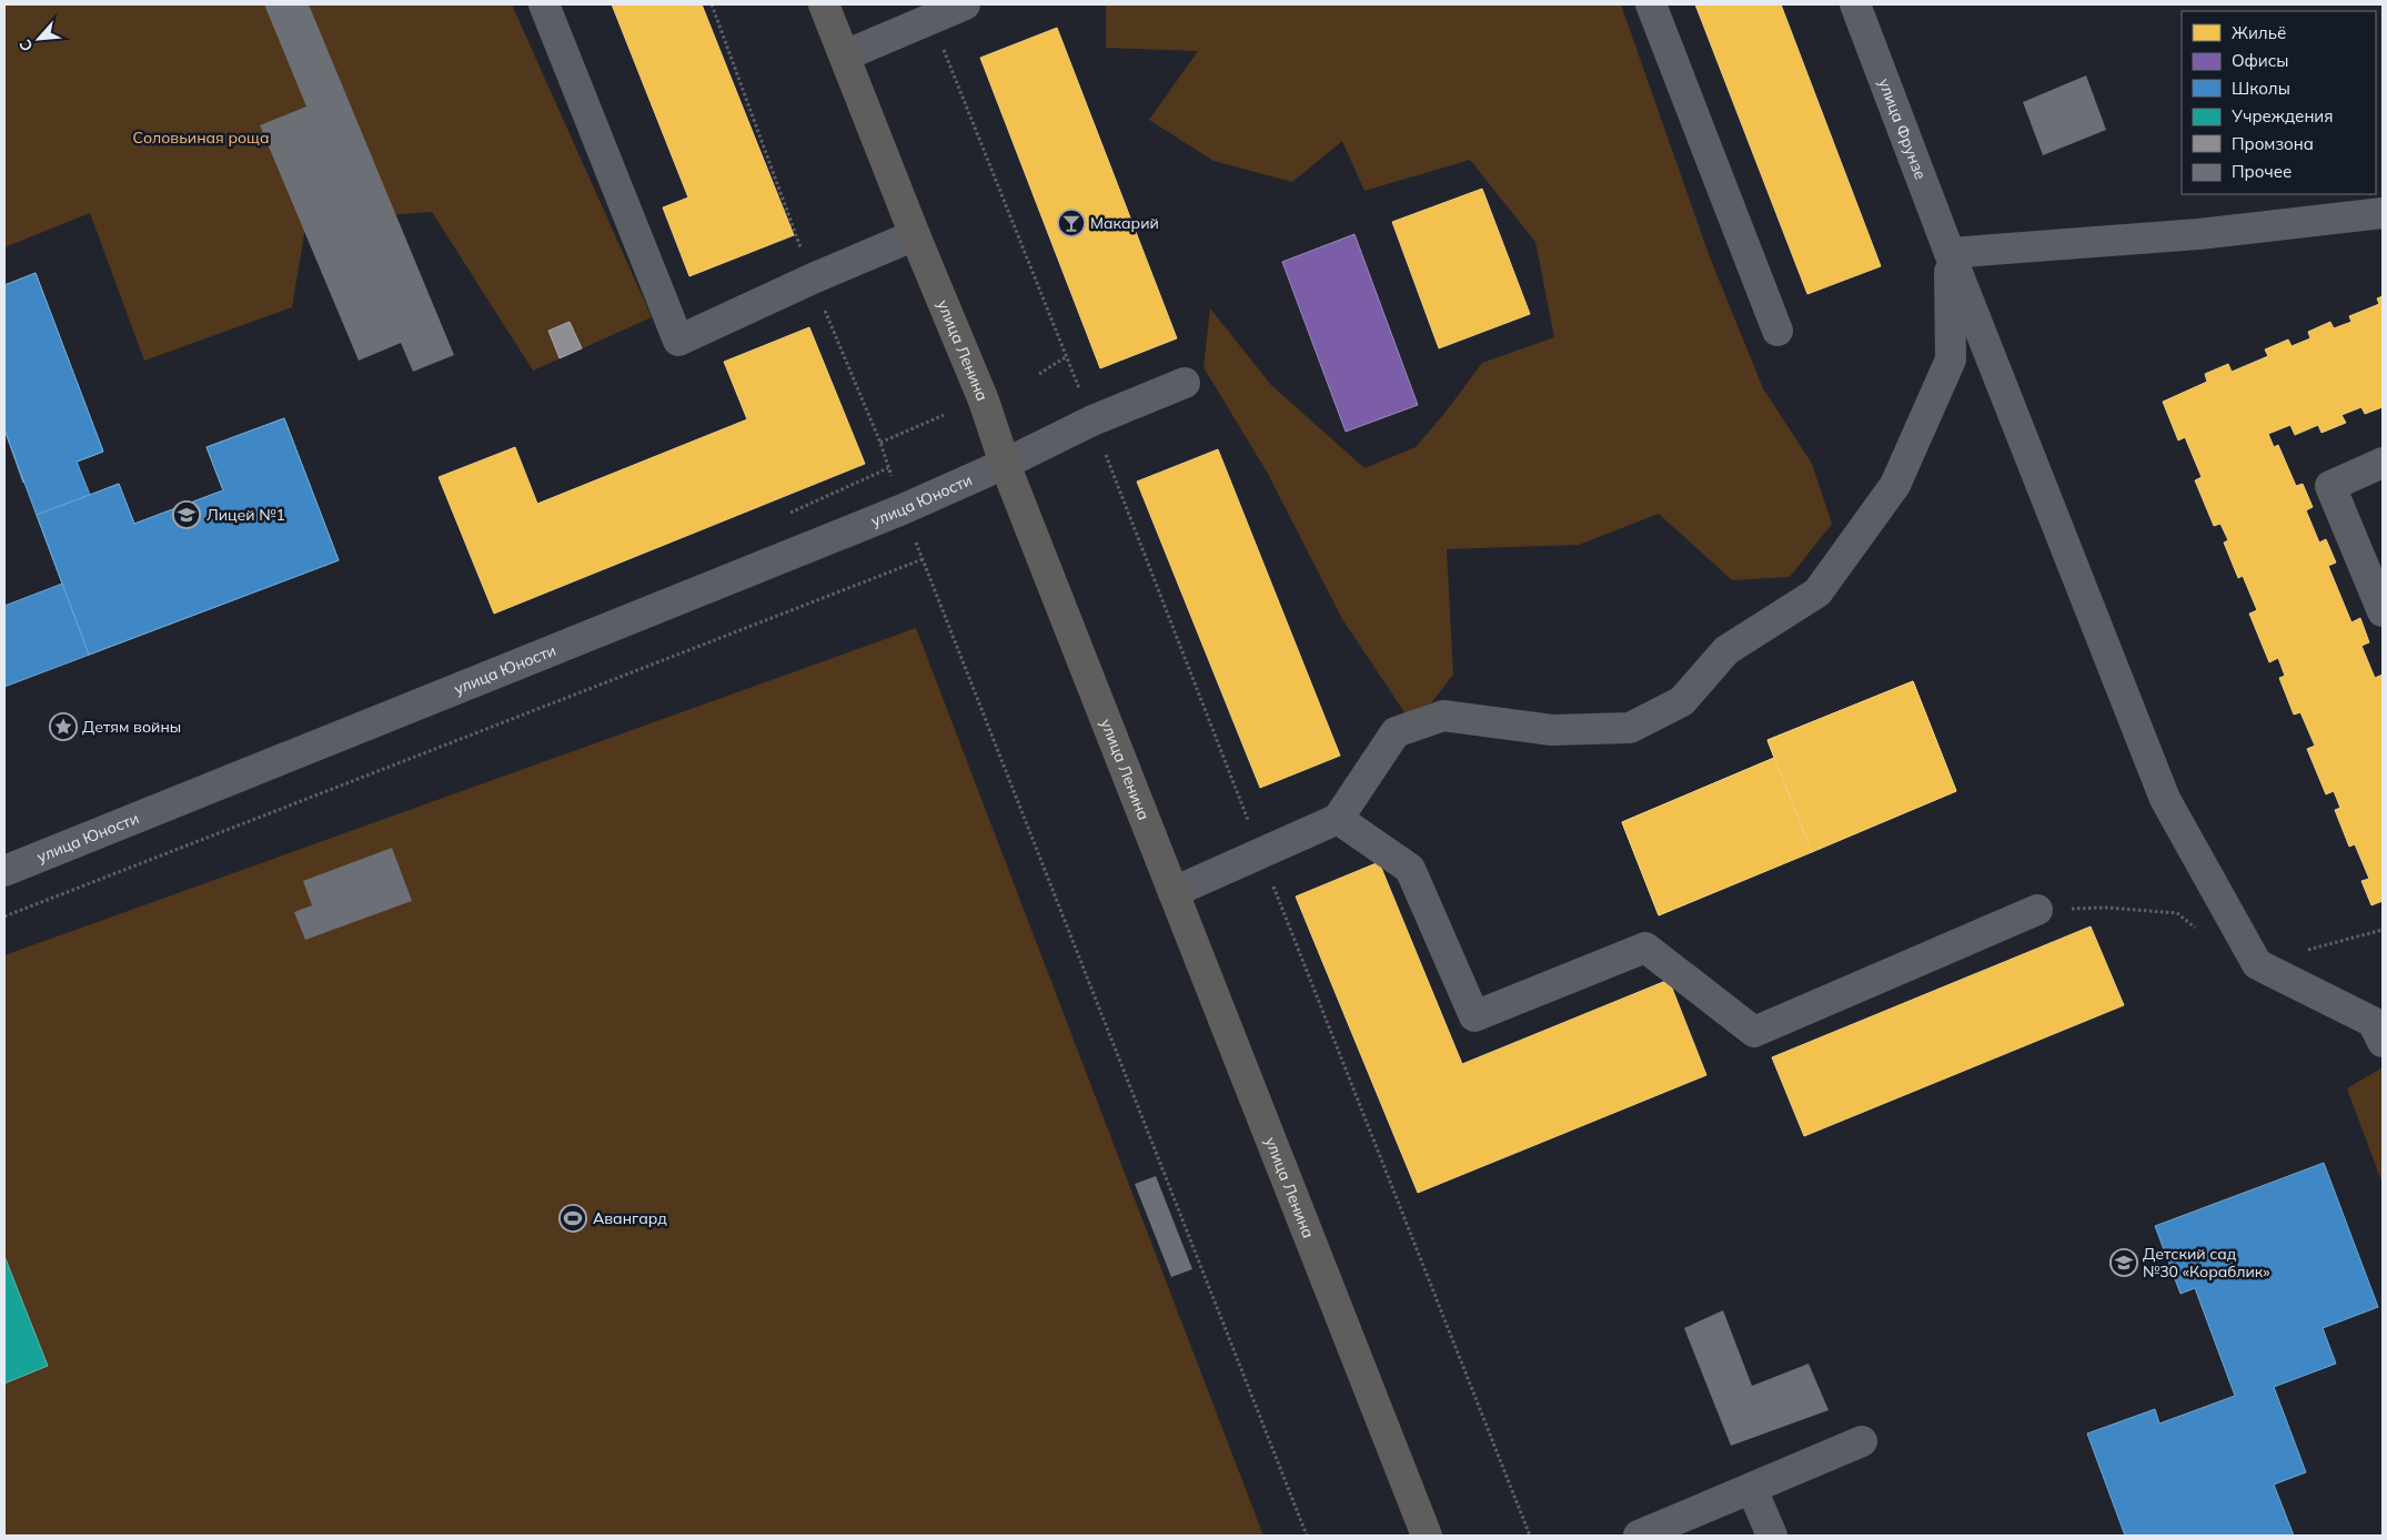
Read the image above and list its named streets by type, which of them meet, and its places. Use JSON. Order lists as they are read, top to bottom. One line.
{"streets":{"main road":["улица Ленина"],"street":["улица Фрунзе","улица Юности"]},"crossings":[["улица Ленина","улица Юности"]],"parks":["Соловьиная роща"],"places":{"bar":["Макарий"],"school or university":["Лицей №1","Детский сад №30 «Кораблик»"],"place":["Детям войны"],"sports":["Авангард"]},"legend":["Жильё","Офисы","Школы","Учреждения","Промзона","Прочее"],"north":"bottom left"}
